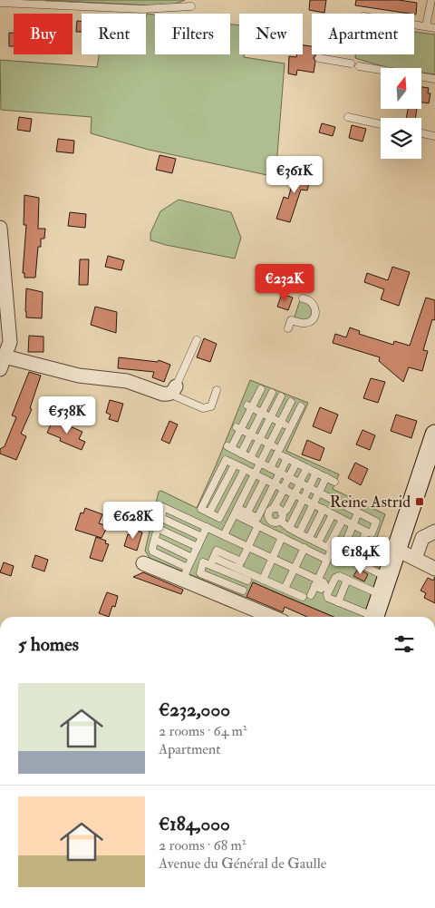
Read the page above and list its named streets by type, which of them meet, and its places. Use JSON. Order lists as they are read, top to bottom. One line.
{"places":{"transit":["Reine Astrid"]},"north":"top","page":{"chip":["Buy","Rent","Filters","New","Apartment"],"price":["€361K","€232K","€538K","€628K","€184K"],"heading":"5 homes","list":[{"name":"€232,000","note":"2 rooms · 64 m² · Apartment"},{"name":"€184,000","note":"2 rooms · 68 m² · Avenue du Général de Gaulle"}]}}
